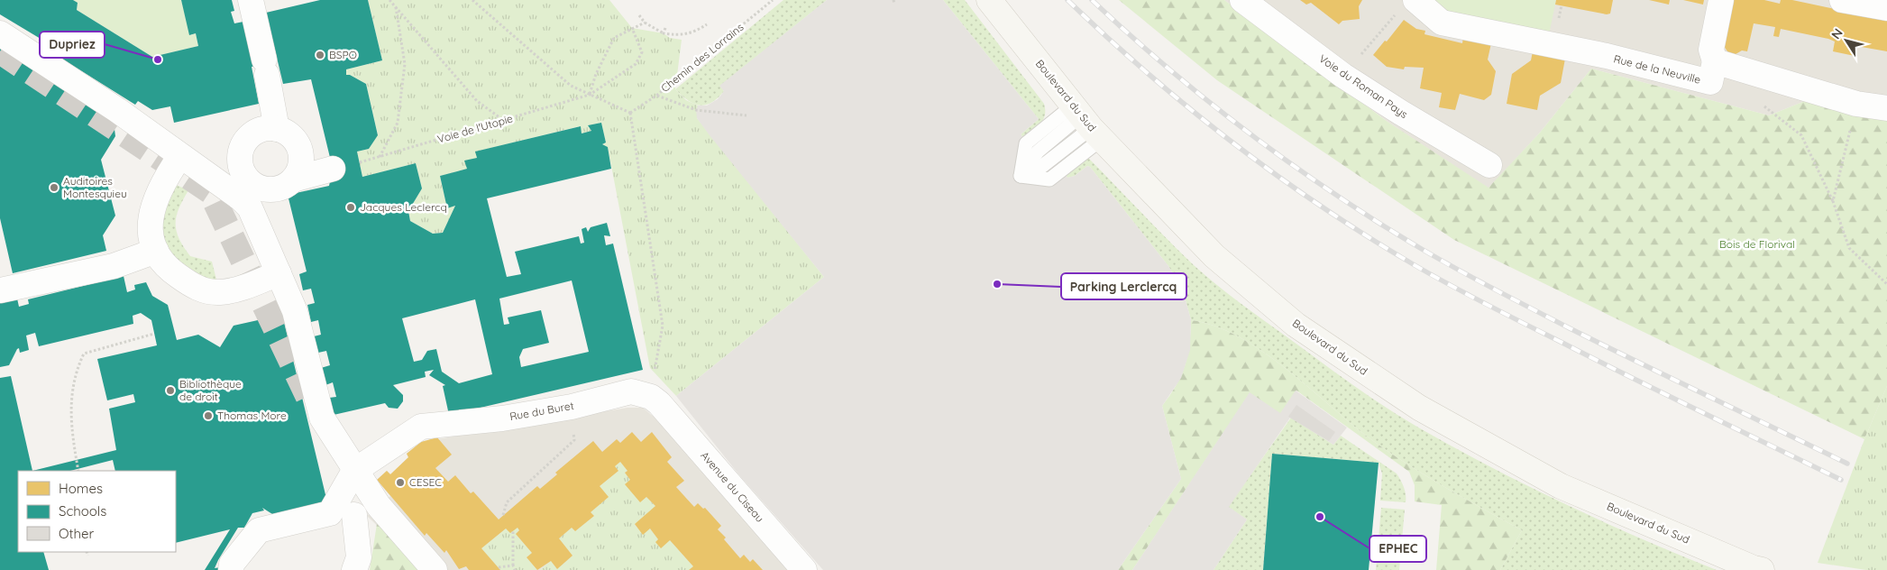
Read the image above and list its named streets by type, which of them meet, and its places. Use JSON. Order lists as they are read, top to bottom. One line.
{"streets":{"main road":["Boulevard du Sud"],"street":["Rue de la Neuville","Voie du Roman Pays","Rue du Buret","Avenue du Ciseau"],"path":["Chemin des Lorrains","Voie de l'Utopie"]},"crossings":[["Rue du Buret","Avenue du Ciseau"]],"parks":["Bois de Florival"],"places":["BSPO","Dupriez","Auditoires Montesquieu","Jacques Leclercq","Parking Lerclercq","Bibliothèque de droit","Thomas More","CESEC","EPHEC"],"legend":["Homes","Schools","Other"],"north":"top left"}
